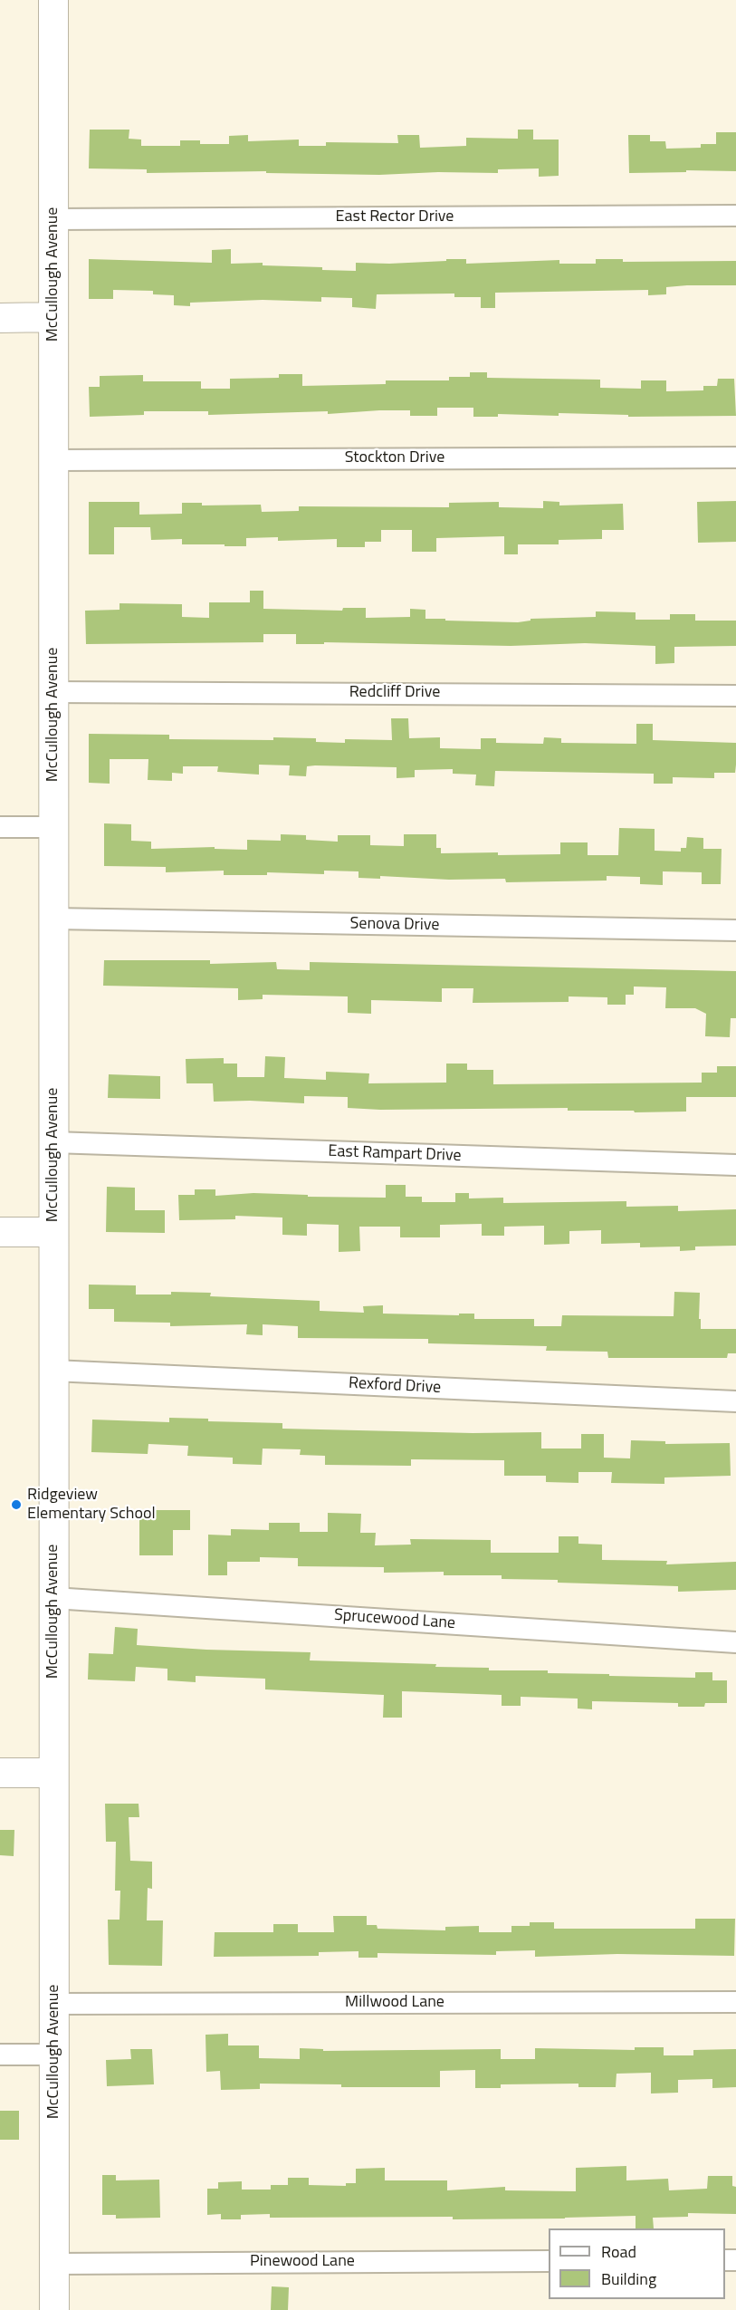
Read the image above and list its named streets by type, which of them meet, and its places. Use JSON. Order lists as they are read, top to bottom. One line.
{"streets":{"main road":["McCullough Avenue"],"street":["East Rector Drive","Stockton Drive","Redcliff Drive","Senova Drive","East Rampart Drive","Rexford Drive","Sprucewood Lane","Millwood Lane","Pinewood Lane"]},"crossings":[["East Rector Drive","McCullough Avenue"],["McCullough Avenue","Stockton Drive"],["McCullough Avenue","Redcliff Drive"],["McCullough Avenue","Senova Drive"],["McCullough Avenue","East Rampart Drive"],["McCullough Avenue","Rexford Drive"],["McCullough Avenue","Sprucewood Lane"],["McCullough Avenue","Millwood Lane"],["McCullough Avenue","Pinewood Lane"]],"places":["Ridgeview Elementary School"],"legend":["Road","Building"]}
